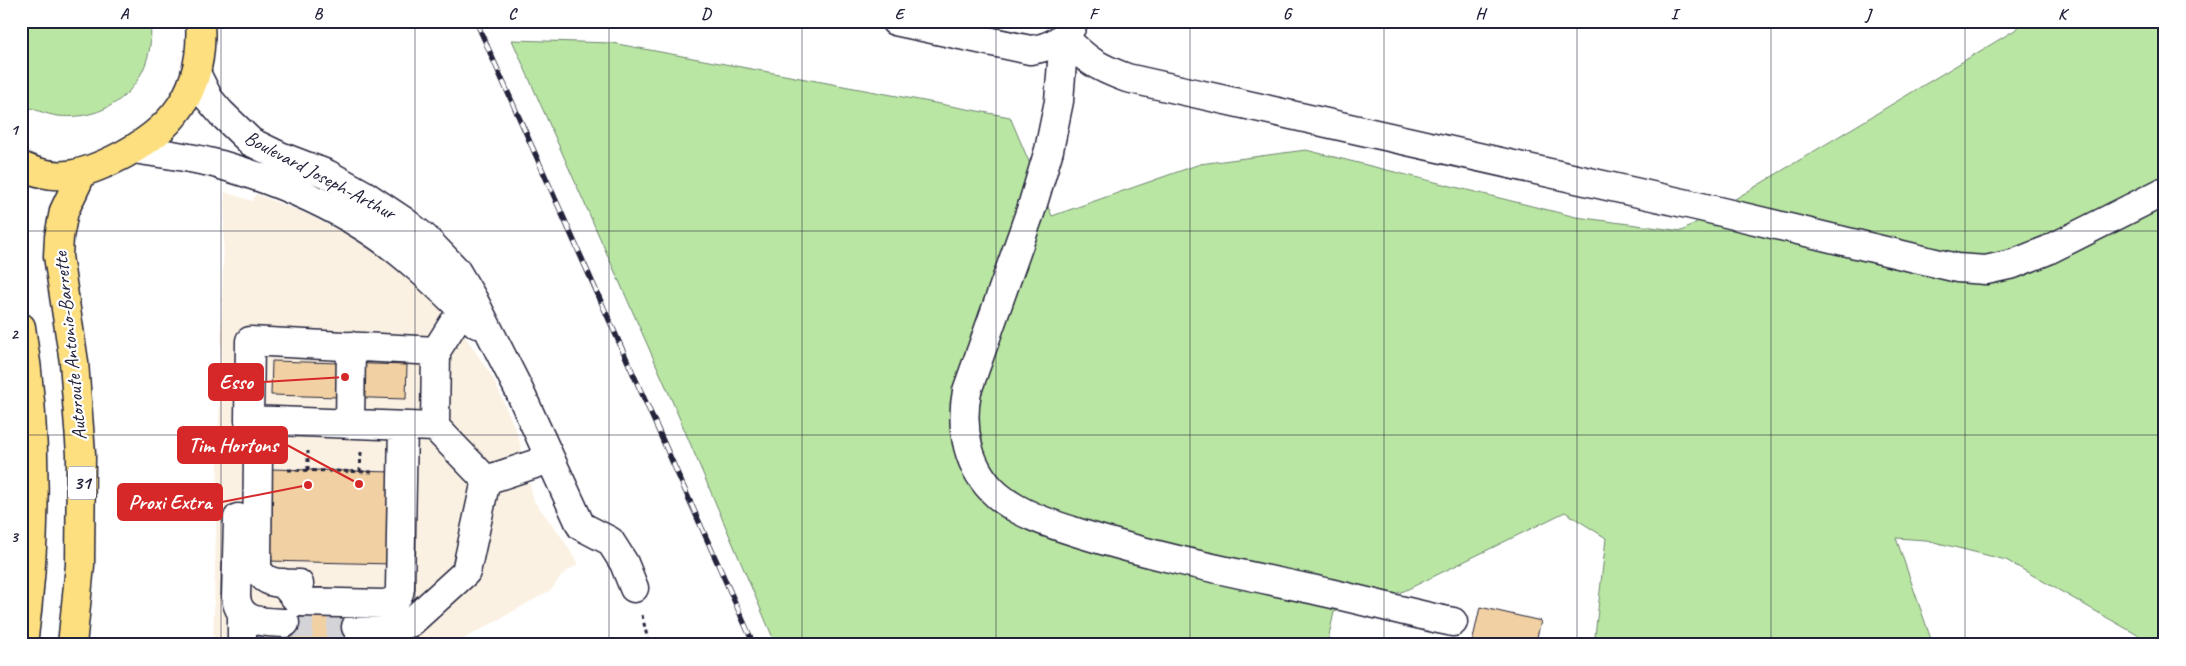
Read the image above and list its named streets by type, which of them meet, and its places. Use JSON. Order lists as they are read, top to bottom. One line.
{"streets":{"main road":["Autoroute Antonio-Barrette","31"],"street":["Boulevard Joseph-Arthur"]},"places":["Esso","Tim Hortons","Proxi Extra"],"grid":{"columns":["A","B","C","D","E","F","G","H","I","J","K"],"rows":["1","2","3"]}}
